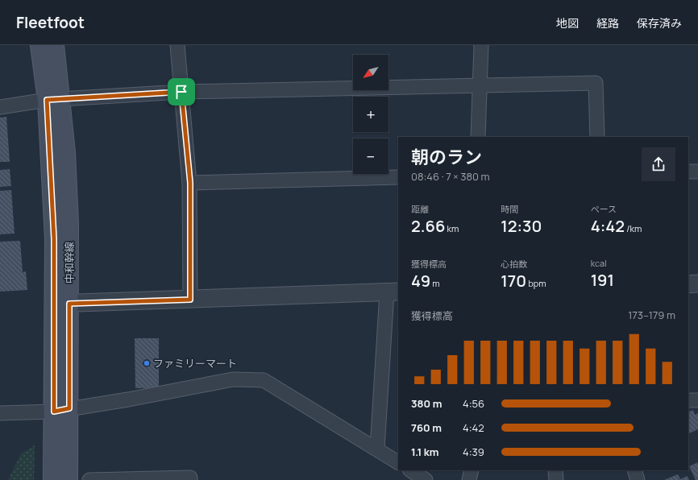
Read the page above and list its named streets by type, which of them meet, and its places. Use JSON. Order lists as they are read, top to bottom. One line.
{"streets":{"main road":["中和幹線"]},"places":["ファミリーマート"],"north":"bottom left","page":{"header":"Fleetfoot","nav":["地図","経路","保存済み"],"map_buttons":["+","−"],"heading":["朝のラン","08:46 · 7 × 380 m"],"stats":[["距離","2.66 km"],["時間","12:30"],["ペース","4:42 /km"],["獲得標高","49 m"],["心拍数","170 bpm"],["kcal","191"]],"chart":["獲得標高","173–179 m"],"list":[{"name":"380 m","note":"4:56"},{"name":"760 m","note":"4:42"},{"name":"1.1 km","note":"4:39"}]}}
